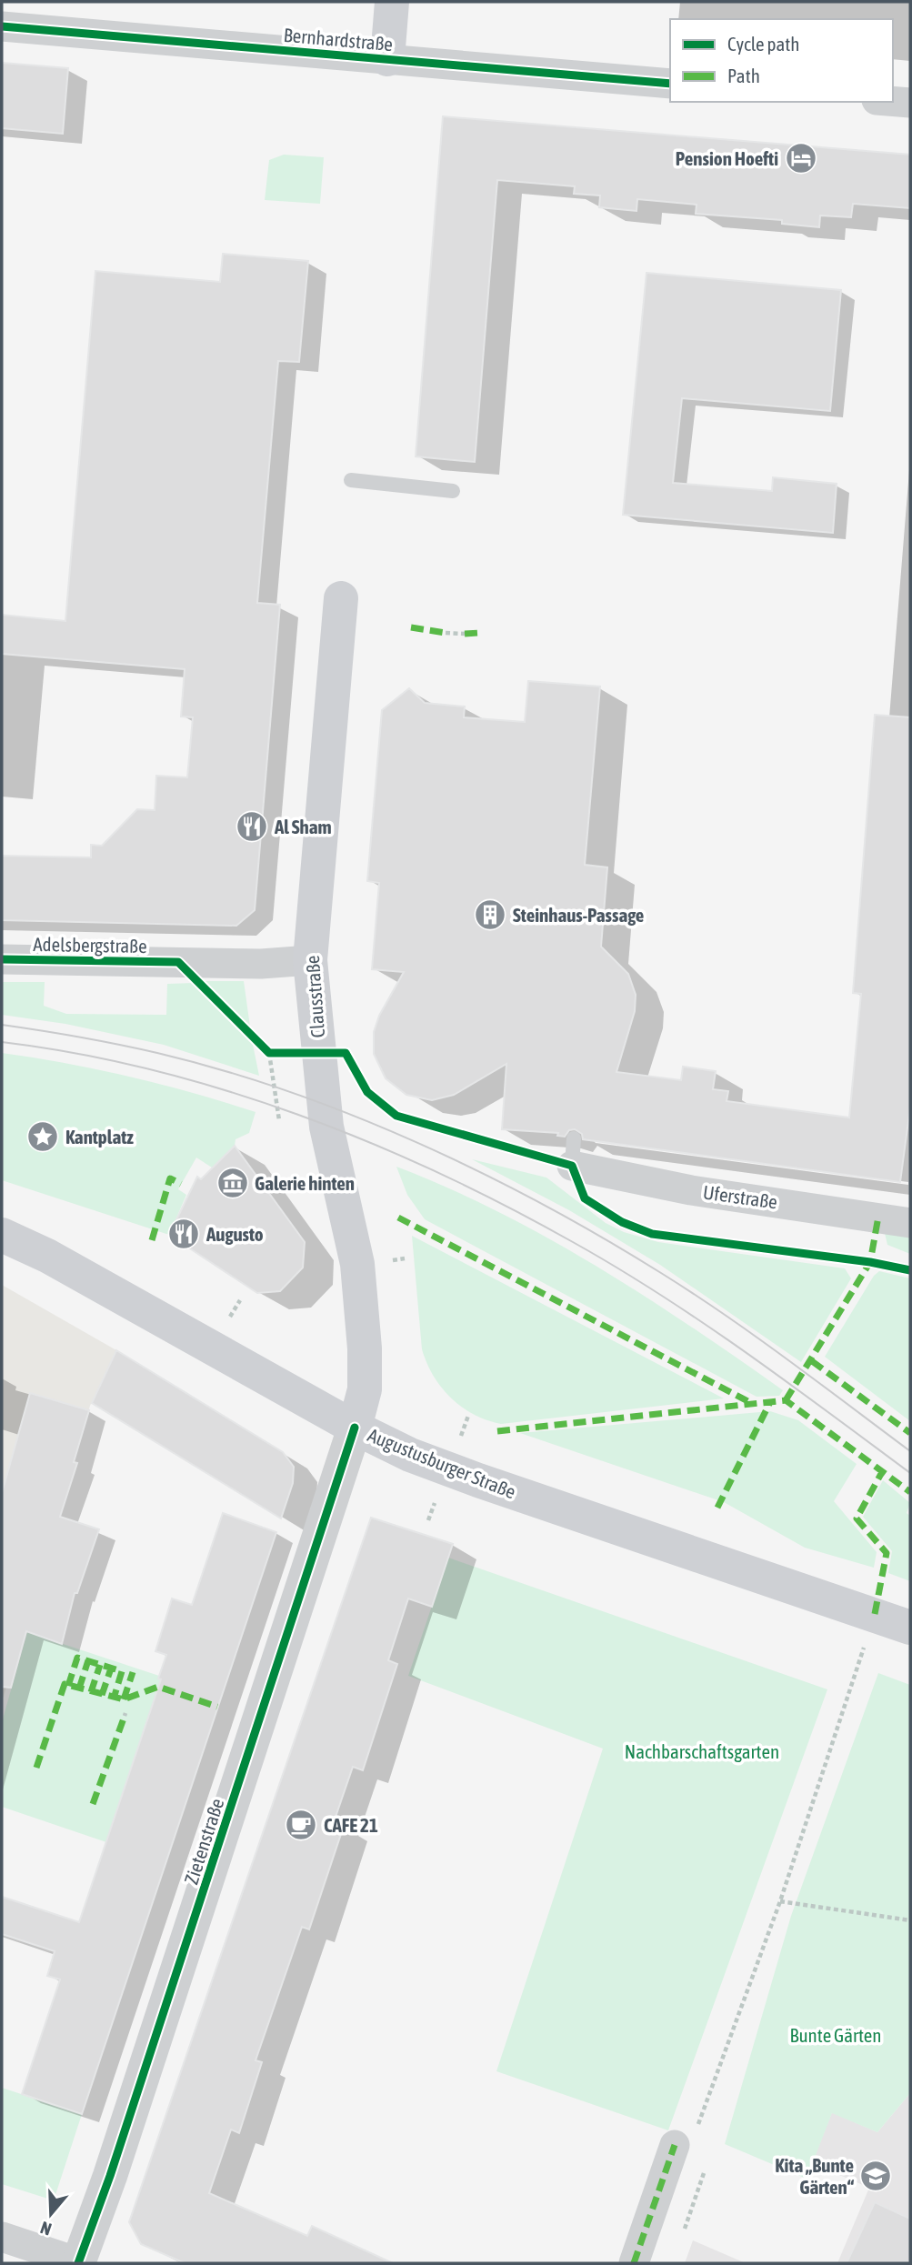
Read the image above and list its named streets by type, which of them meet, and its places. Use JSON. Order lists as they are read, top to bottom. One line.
{"streets":{"main road":["Clausstraße","Augustusburger Straße"],"street":["Bernhardstraße","Adelsbergstraße","Uferstraße","Zietenstraße"]},"crossings":[["Adelsbergstraße","Clausstraße"],["Clausstraße","Augustusburger Straße"],["Clausstraße","Zietenstraße"],["Augustusburger Straße","Zietenstraße"]],"parks":["Nachbarschaftsgarten","Bunte Gärten"],"places":{"hotel":["Pension Hoefti"],"restaurant":["Al Sham","Augusto"],"building":["Steinhaus-Passage"],"place":["Kantplatz"],"museum":["Galerie hinten"],"cafe":["CAFE 21"],"school or university":["Kita „Bunte Gärten“"]},"legend":["Cycle path","Path"],"north":"bottom"}
